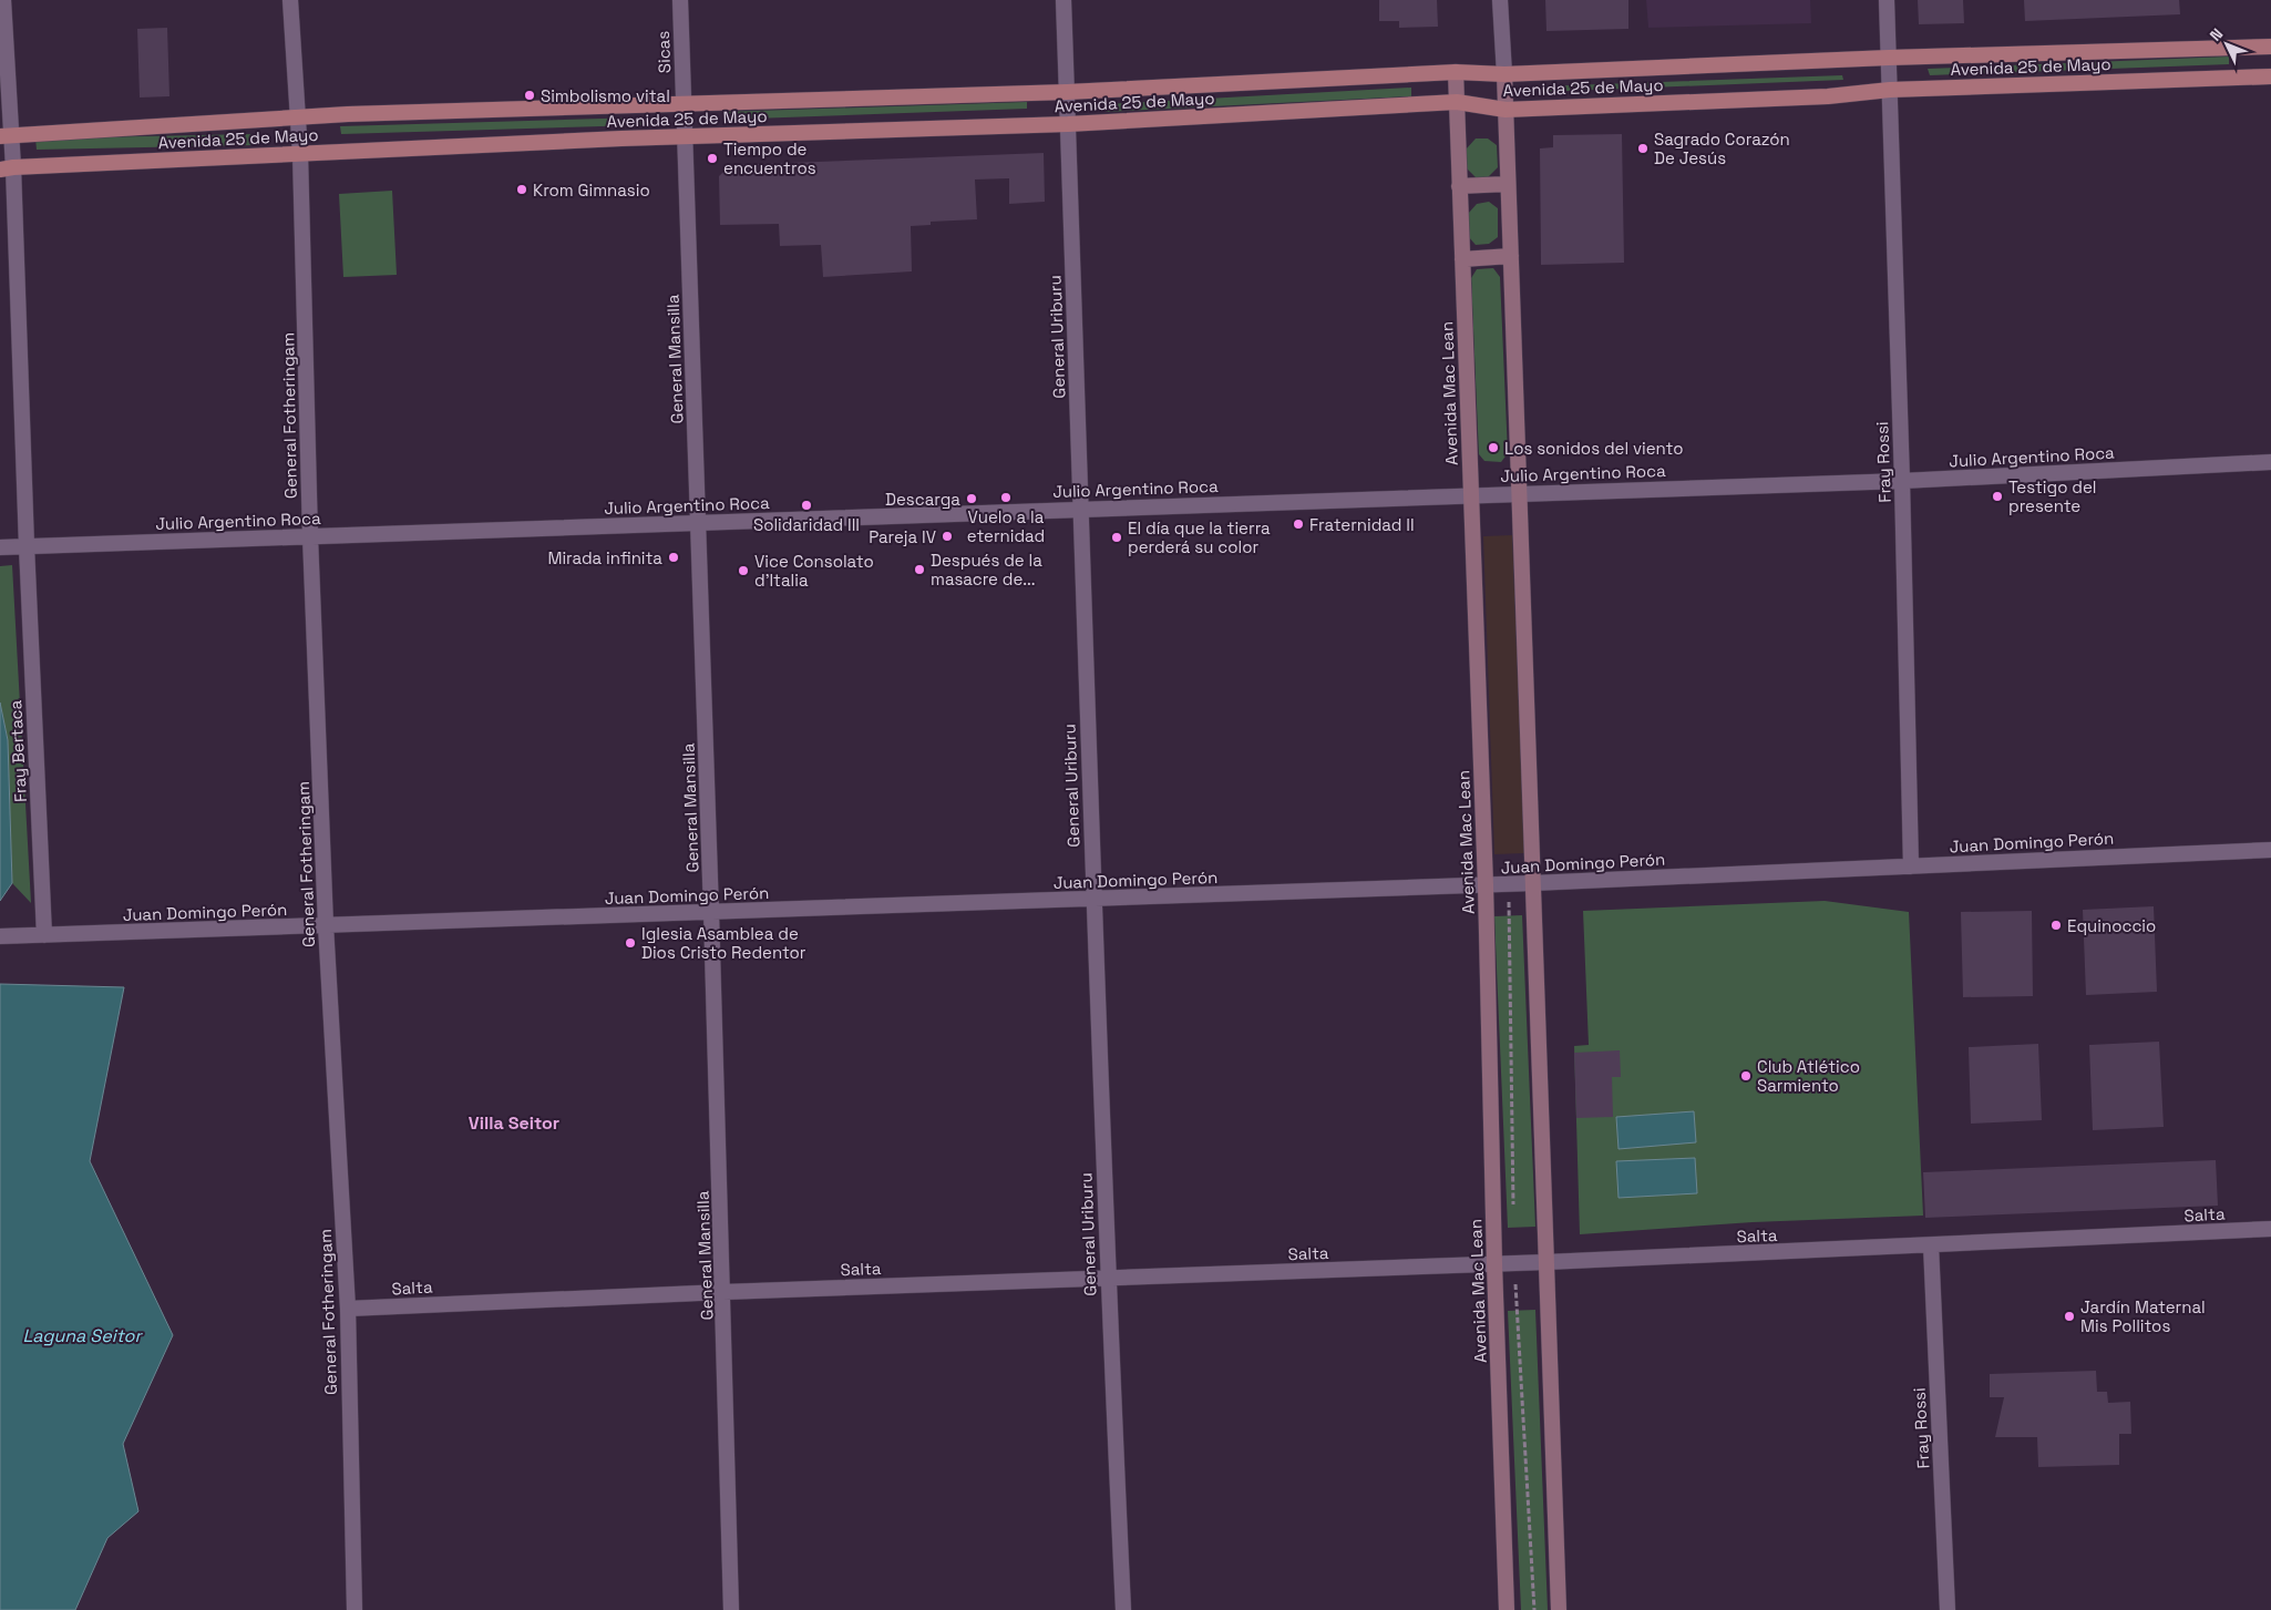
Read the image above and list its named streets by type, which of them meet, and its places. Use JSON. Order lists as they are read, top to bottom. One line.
{"streets":{"main road":["Avenida 25 de Mayo","Avenida Mac Lean"],"street":["Sicas","General Uriburu","General Mansilla","General Fotheringam","Julio Argentino Roca","Fray Rossi","Fray Bertaca","Juan Domingo Perón","Salta"]},"crossings":[["Sicas","Avenida 25 de Mayo"],["Sicas","General Mansilla"],["Avenida 25 de Mayo","General Uriburu"],["Avenida 25 de Mayo","General Mansilla"],["Avenida 25 de Mayo","Avenida Mac Lean"],["Avenida 25 de Mayo","General Fotheringam"],["Avenida 25 de Mayo","Fray Rossi"],["Avenida 25 de Mayo","Fray Bertaca"],["General Uriburu","Julio Argentino Roca"],["General Uriburu","Juan Domingo Perón"],["General Uriburu","Salta"],["General Mansilla","Julio Argentino Roca"],["General Mansilla","Juan Domingo Perón"],["General Mansilla","Salta"],["Avenida Mac Lean","Julio Argentino Roca"],["Avenida Mac Lean","Juan Domingo Perón"],["Avenida Mac Lean","Salta"],["General Fotheringam","Julio Argentino Roca"],["General Fotheringam","Juan Domingo Perón"],["General Fotheringam","Salta"],["Julio Argentino Roca","Fray Rossi"],["Julio Argentino Roca","Fray Bertaca"],["Fray Rossi","Juan Domingo Perón"],["Fray Rossi","Salta"],["Fray Bertaca","Juan Domingo Perón"]],"districts":["Villa Seitor"],"water":["Laguna Seitor"],"places":["Simbolismo vital","Sagrado Corazón De Jesús","Tiempo de encuentros","Krom Gimnasio","Los sonidos del viento","Testigo del presente","Vuelo a la eternidad","Descarga","Solidaridad III","Fraternidad II","Pareja IV","El día que la tierra perderá su color","Mirada infinita","Después de la masacre de...","Vice Consolato d'Italia","Equinoccio","Iglesia Asamblea de Dios Cristo Redentor","Club Atlético Sarmiento","Jardín Maternal Mis Pollitos"],"north":"top left"}
